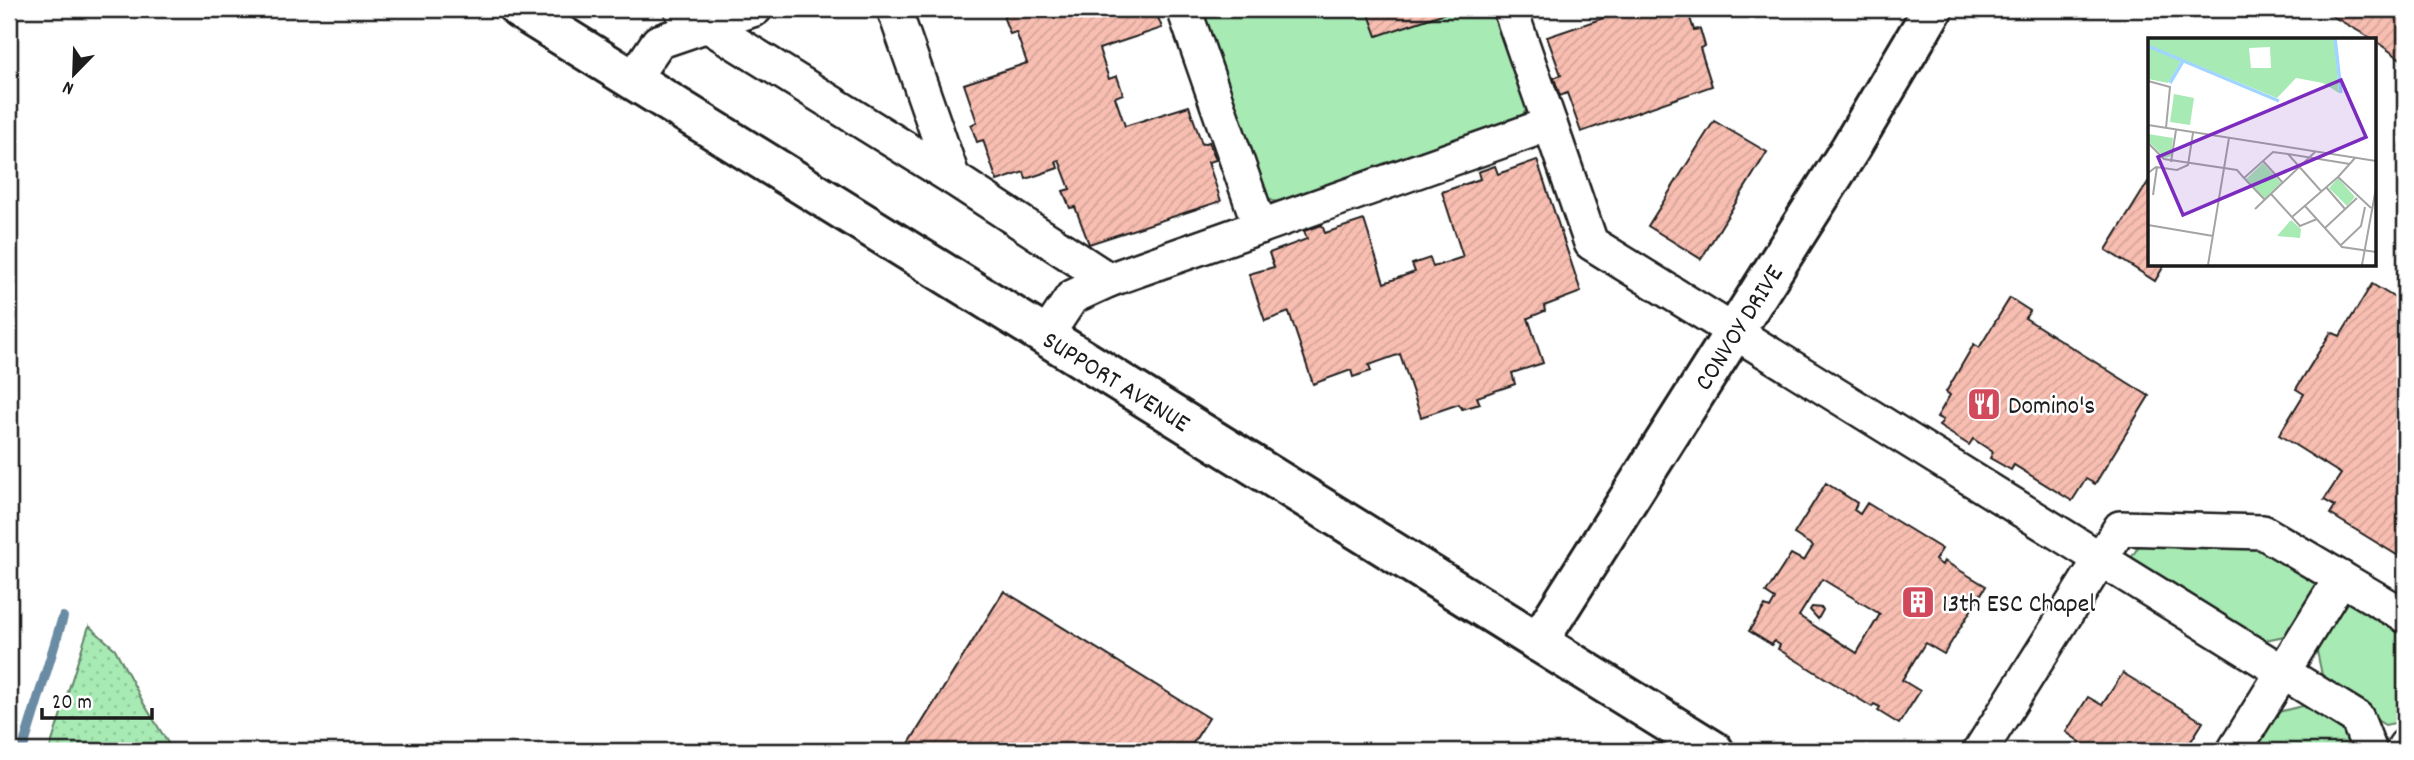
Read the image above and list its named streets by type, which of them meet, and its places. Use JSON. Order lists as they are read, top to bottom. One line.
{"streets":{"street":["CONVOY DRIVE","SUPPORT AVENUE"]},"crossings":[["CONVOY DRIVE","SUPPORT AVENUE"]],"places":{"restaurant":["Domino's"],"building":["13th ESC Chapel"]},"scale_bar":"20 m","north":"bottom left"}
